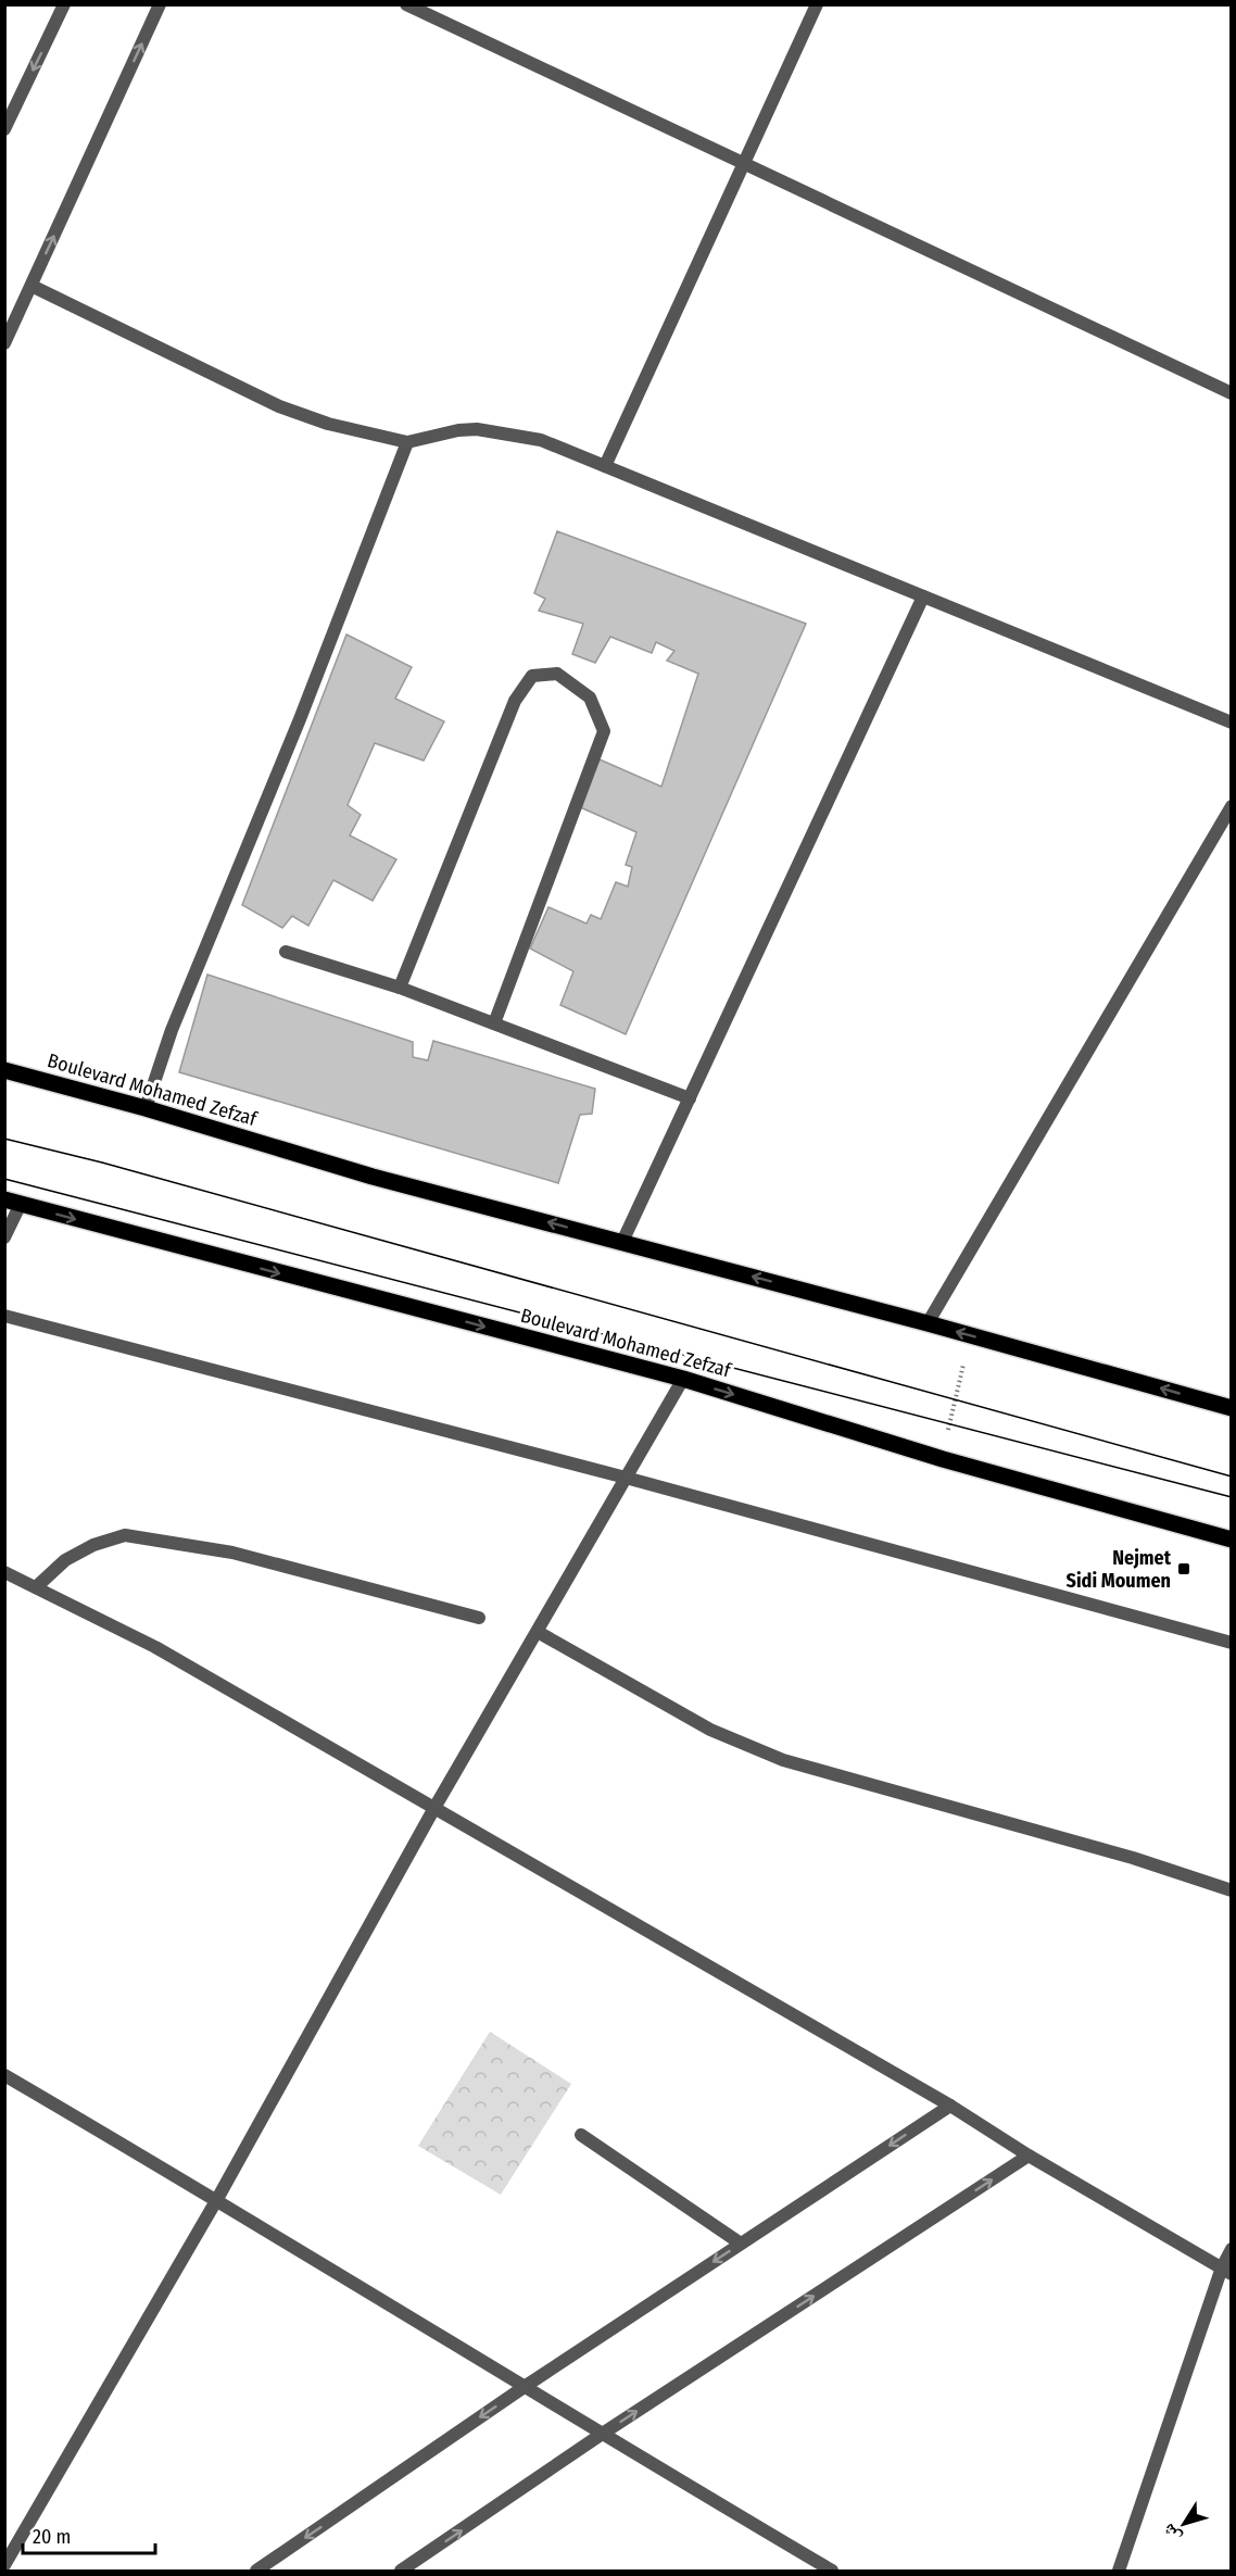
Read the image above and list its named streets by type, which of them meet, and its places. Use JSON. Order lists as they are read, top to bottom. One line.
{"streets":{"main road":["Boulevard Mohamed Zefzaf"]},"places":{"transit":["Nejmet Sidi Moumen"]},"scale_bar":"20 m","north":"bottom left"}
